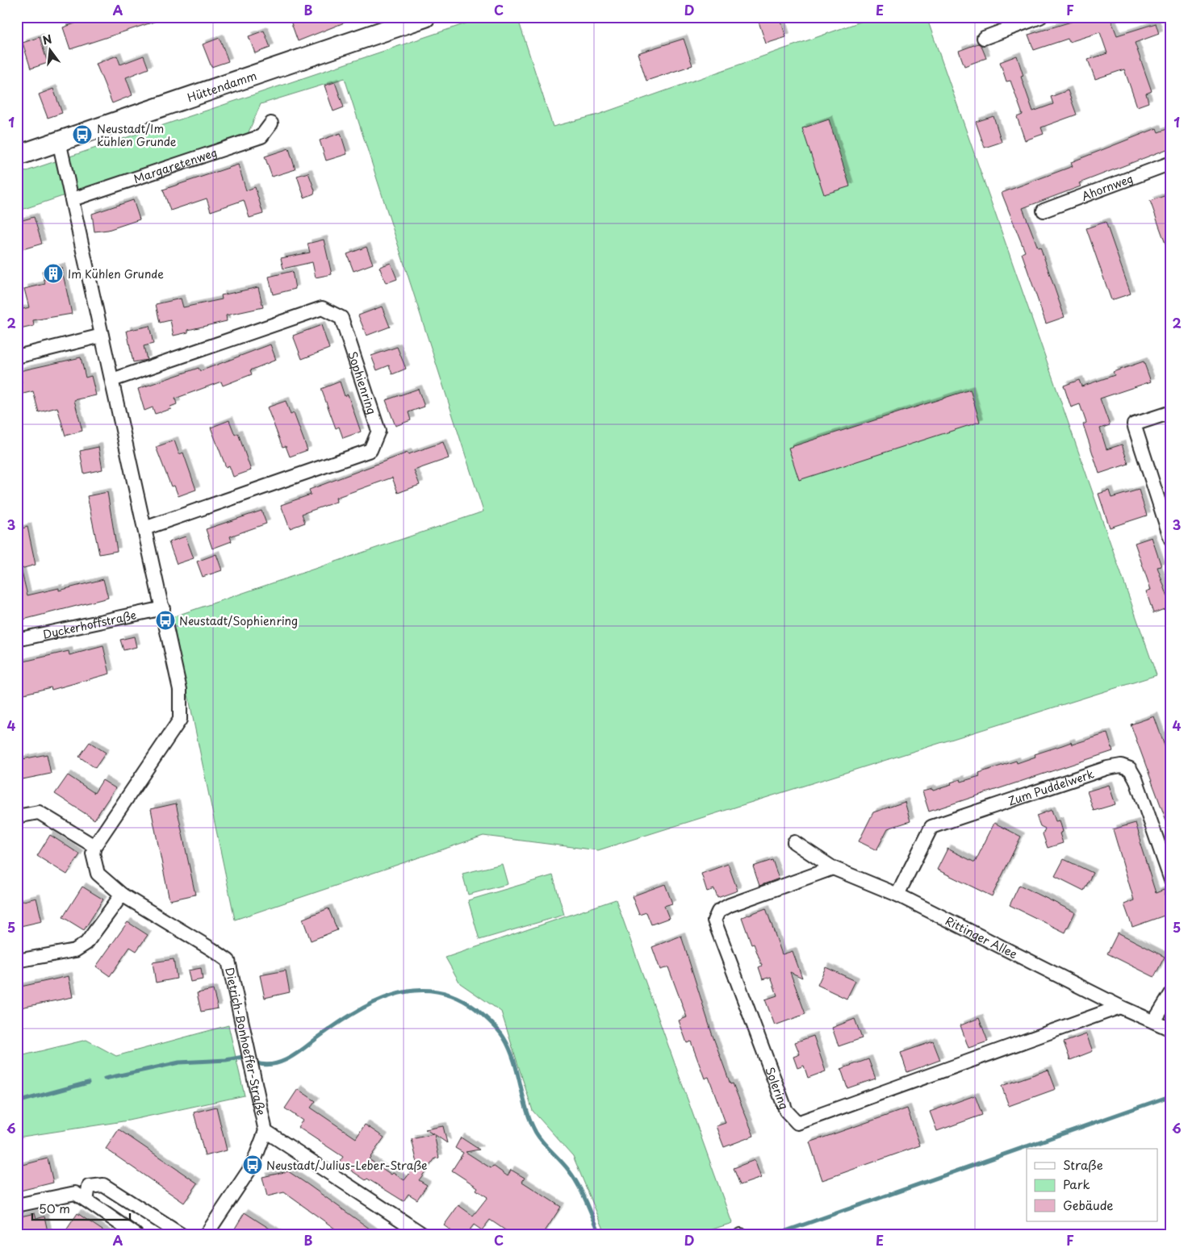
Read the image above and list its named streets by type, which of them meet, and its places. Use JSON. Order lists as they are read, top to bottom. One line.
{"streets":{"street":["Hüttendamm","Margaretenweg","Ahornweg","Sophienring","Dyckerhoffstraße","Zum Puddelwerk","Rittinger Allee","Dietrich-Bonhoeffer-Straße","Solering"]},"crossings":[["Zum Puddelwerk","Rittinger Allee"],["Rittinger Allee","Solering"]],"places":{"bus stop":["Neustadt/Im kühlen Grunde","Neustadt/Sophienring","Neustadt/Julius-Leber-Straße"],"building":["Im Kühlen Grunde"]},"legend":["Straße","Park","Gebäude"],"scale_bar":"50 m","north":"top","grid":{"columns":["A","B","C","D","E","F"],"rows":["1","2","3","4","5","6"]}}
